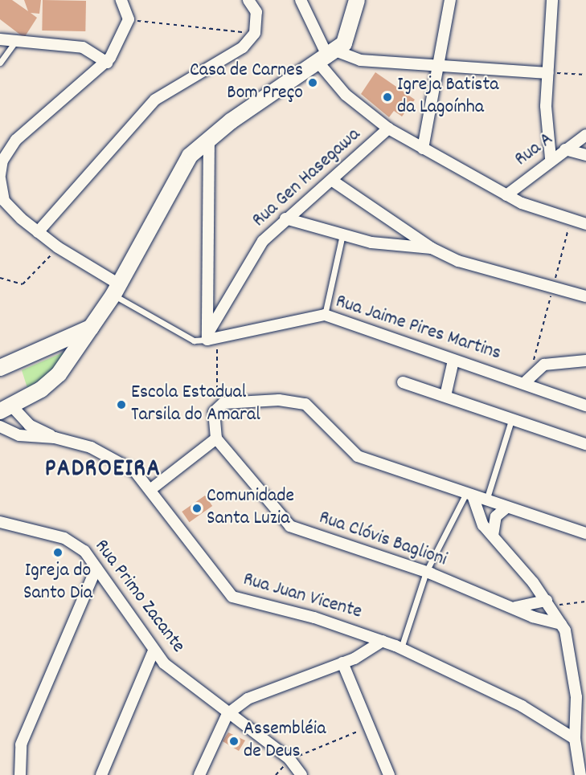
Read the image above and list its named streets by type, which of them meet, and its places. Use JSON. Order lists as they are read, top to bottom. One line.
{"streets":{"street":["Rua A","Rua Gen Hasegawa","Rua Jaime Pires Martins","Rua Clóvis Baglioni","Rua Primo Zacante","Rua Juan Vicente"]},"crossings":[["Rua Gen Hasegawa","Rua Jaime Pires Martins"]],"districts":["PADROEIRA"],"places":["Casa de Carnes Bom Preço","Igreja Batista da Lagoínha","Escola Estadual Tarsila do Amaral","Comunidade Santa Luzia","Igreja do Santo Dia","Assembléia de Deus"]}
